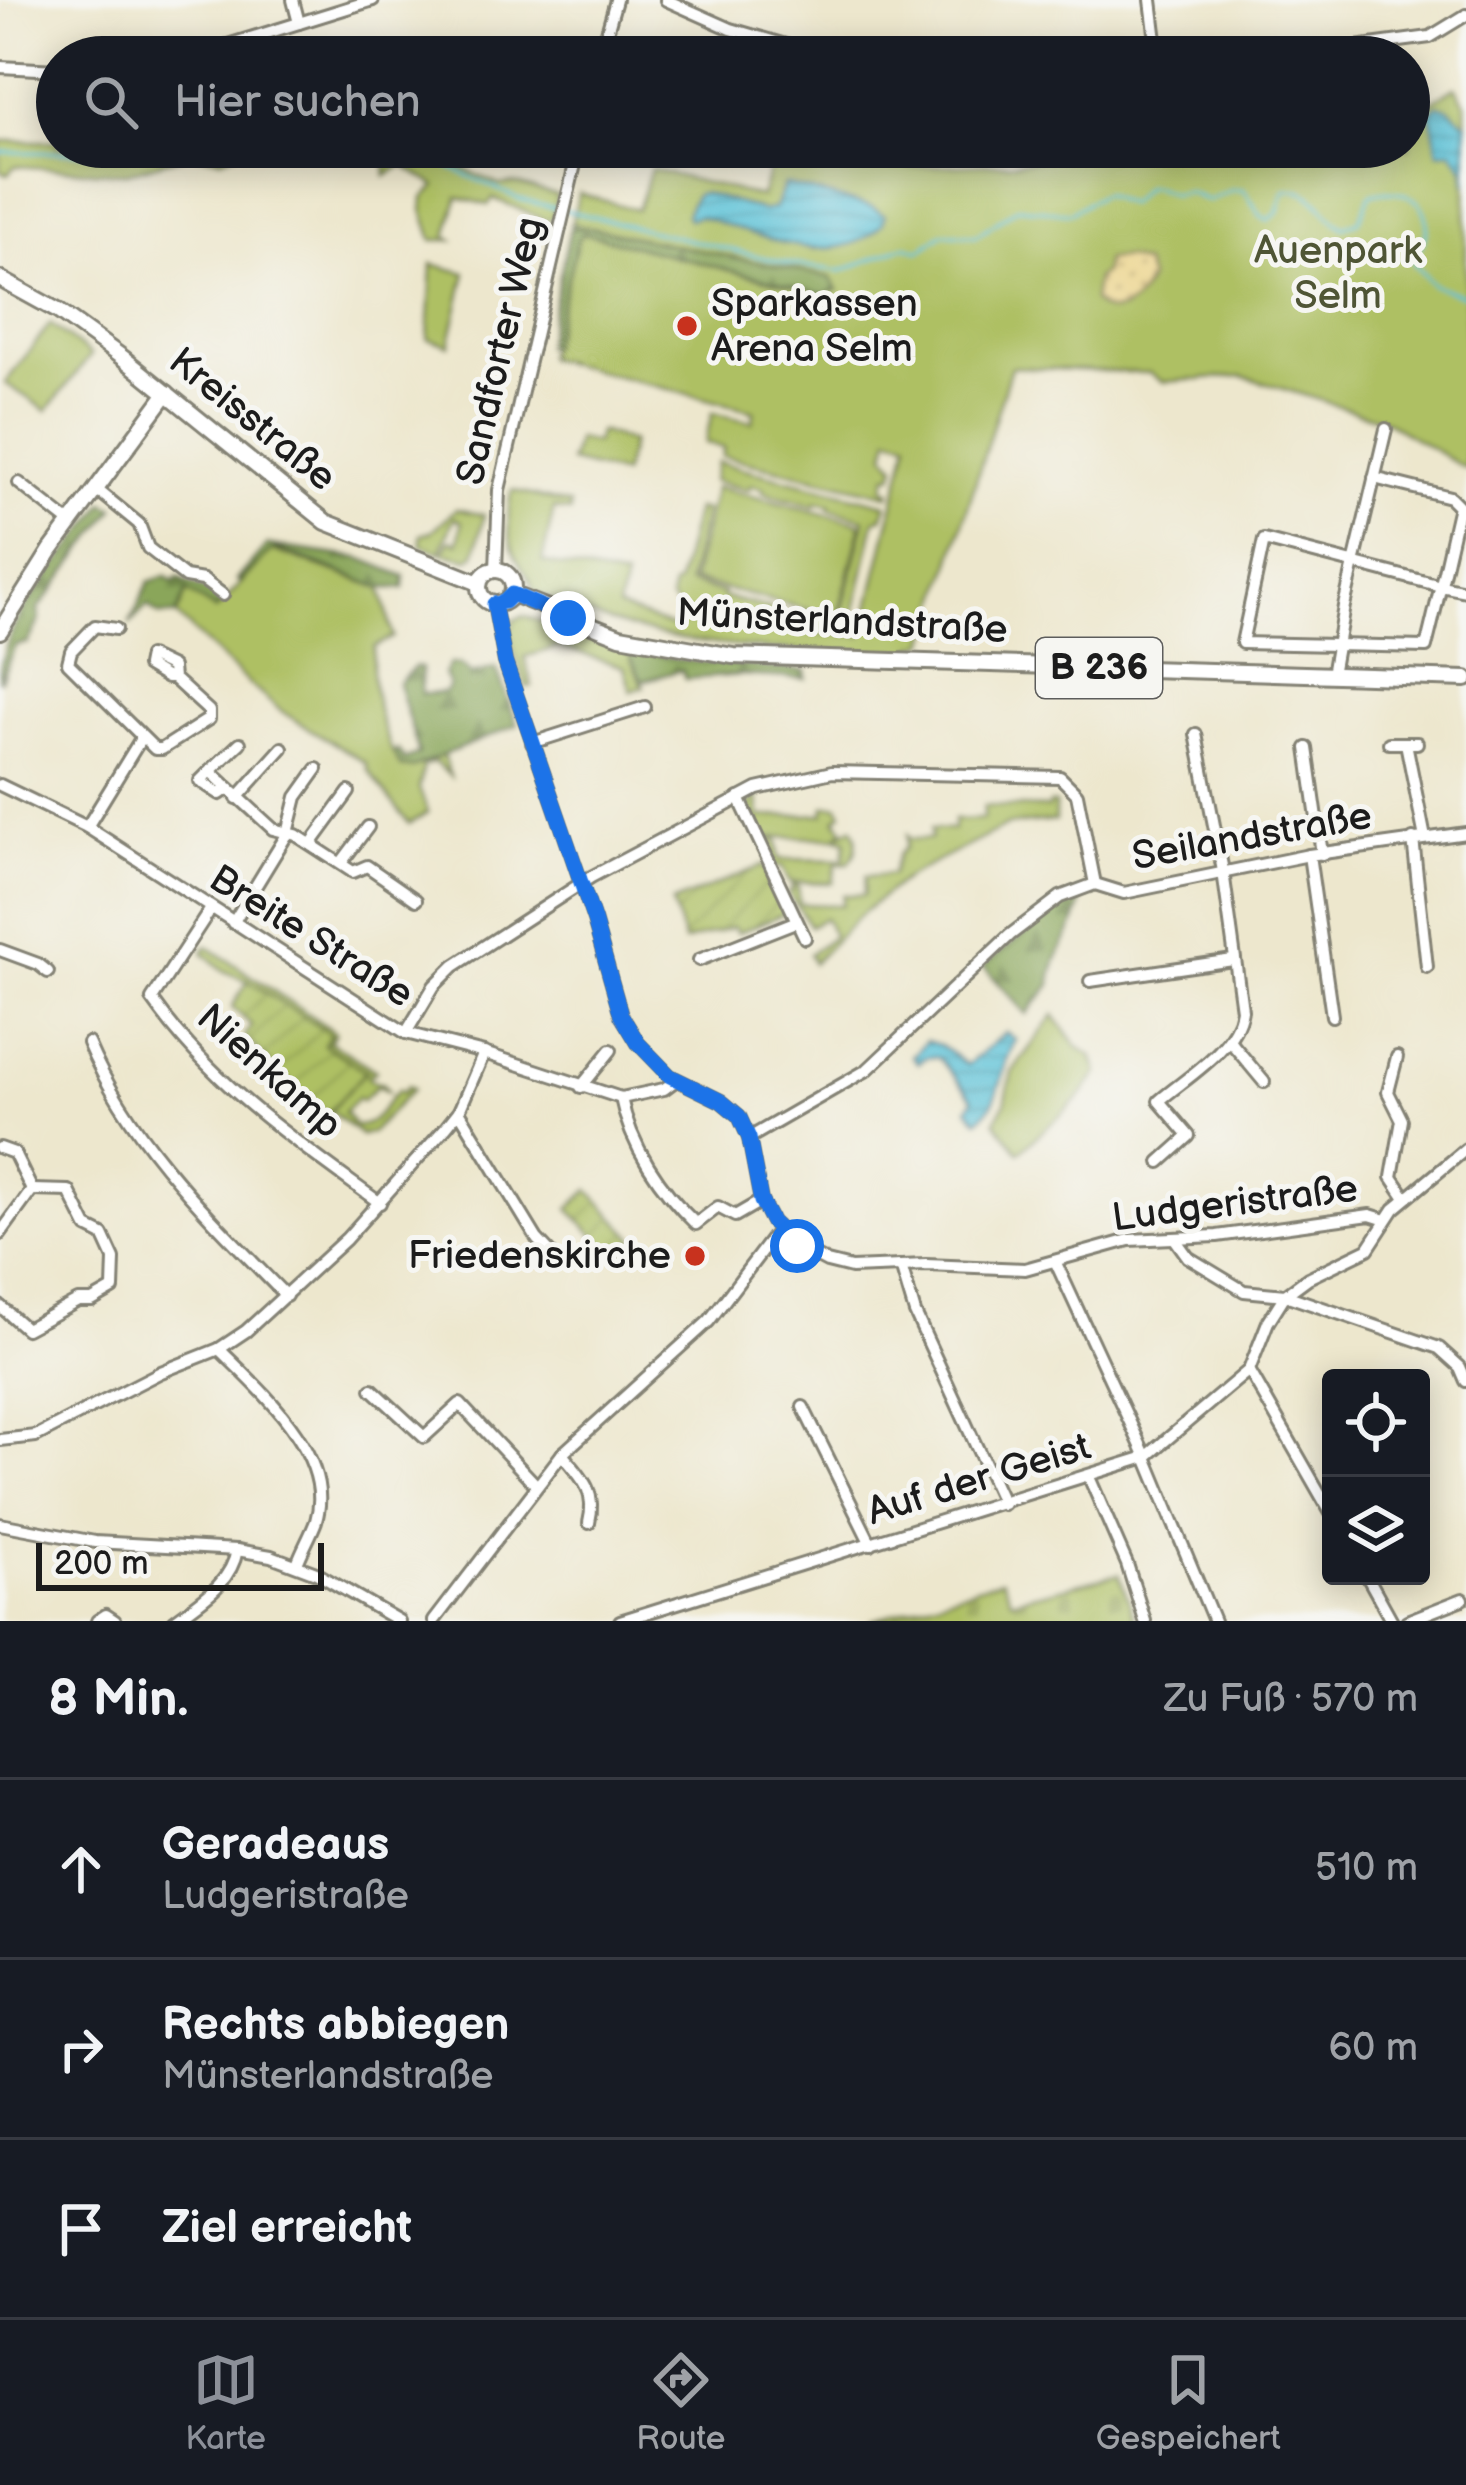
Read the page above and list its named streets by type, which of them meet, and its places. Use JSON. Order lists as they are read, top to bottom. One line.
{"streets":{"main road":["Kreisstraße","Münsterlandstraße","B 236"],"street":["Sandforter Weg","Seilandstraße","Breite Straße","Nienkamp","Ludgeristraße","Auf der Geist"]},"crossings":[["Sandforter Weg","Kreisstraße"],["Sandforter Weg","Münsterlandstraße"],["Kreisstraße","Münsterlandstraße"],["Seilandstraße","Breite Straße"],["Breite Straße","Nienkamp"]],"parks":["Auenpark Selm"],"places":["Sparkassen Arena Selm","Friedenskirche"],"scale_bar":"200 m","page":{"search":"Hier suchen","scale":"200 m","heading":["8 Min.","Zu Fuß · 570 m"],"list":[["Geradeaus","Ludgeristraße","510 m"],["Rechts abbiegen","Münsterlandstraße","60 m"],"Ziel erreicht"],"nav":["Karte","Route","Gespeichert"]}}
